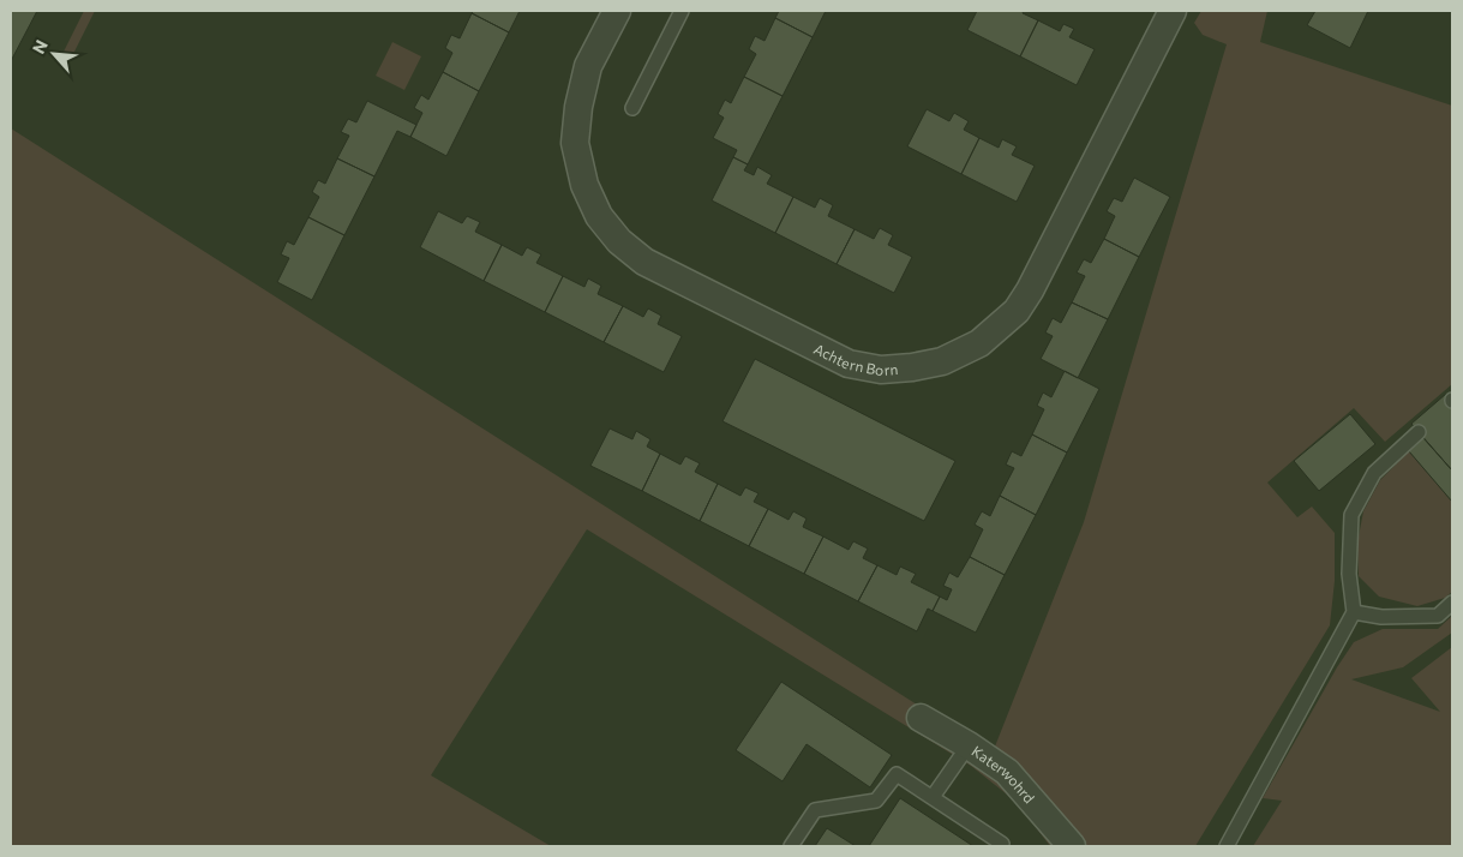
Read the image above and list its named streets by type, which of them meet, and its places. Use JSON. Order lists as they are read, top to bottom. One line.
{"streets":{"street":["Achtern Born","Katerwohrd"]},"north":"top left"}
